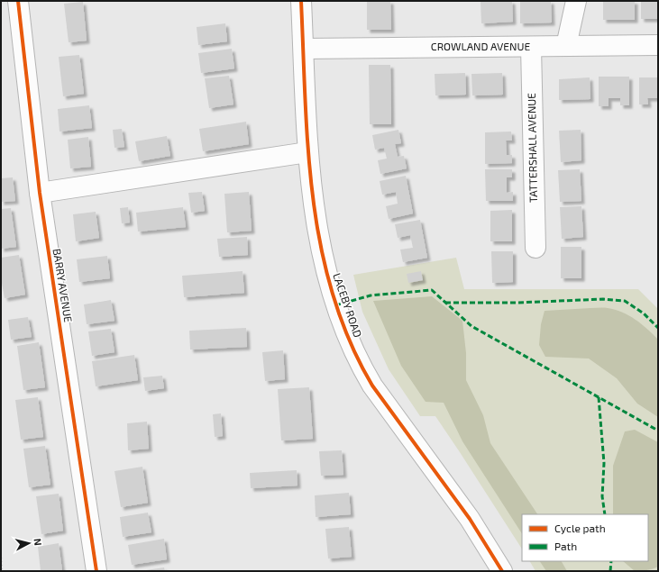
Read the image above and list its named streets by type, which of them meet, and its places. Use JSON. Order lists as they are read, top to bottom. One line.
{"streets":{"main road":["CROWLAND AVENUE","TATTERSHALL AVENUE","BARRY AVENUE","LACEBY ROAD"]},"crossings":[["CROWLAND AVENUE","TATTERSHALL AVENUE"],["CROWLAND AVENUE","LACEBY ROAD"]],"legend":["Cycle path","Path"],"north":"right"}
